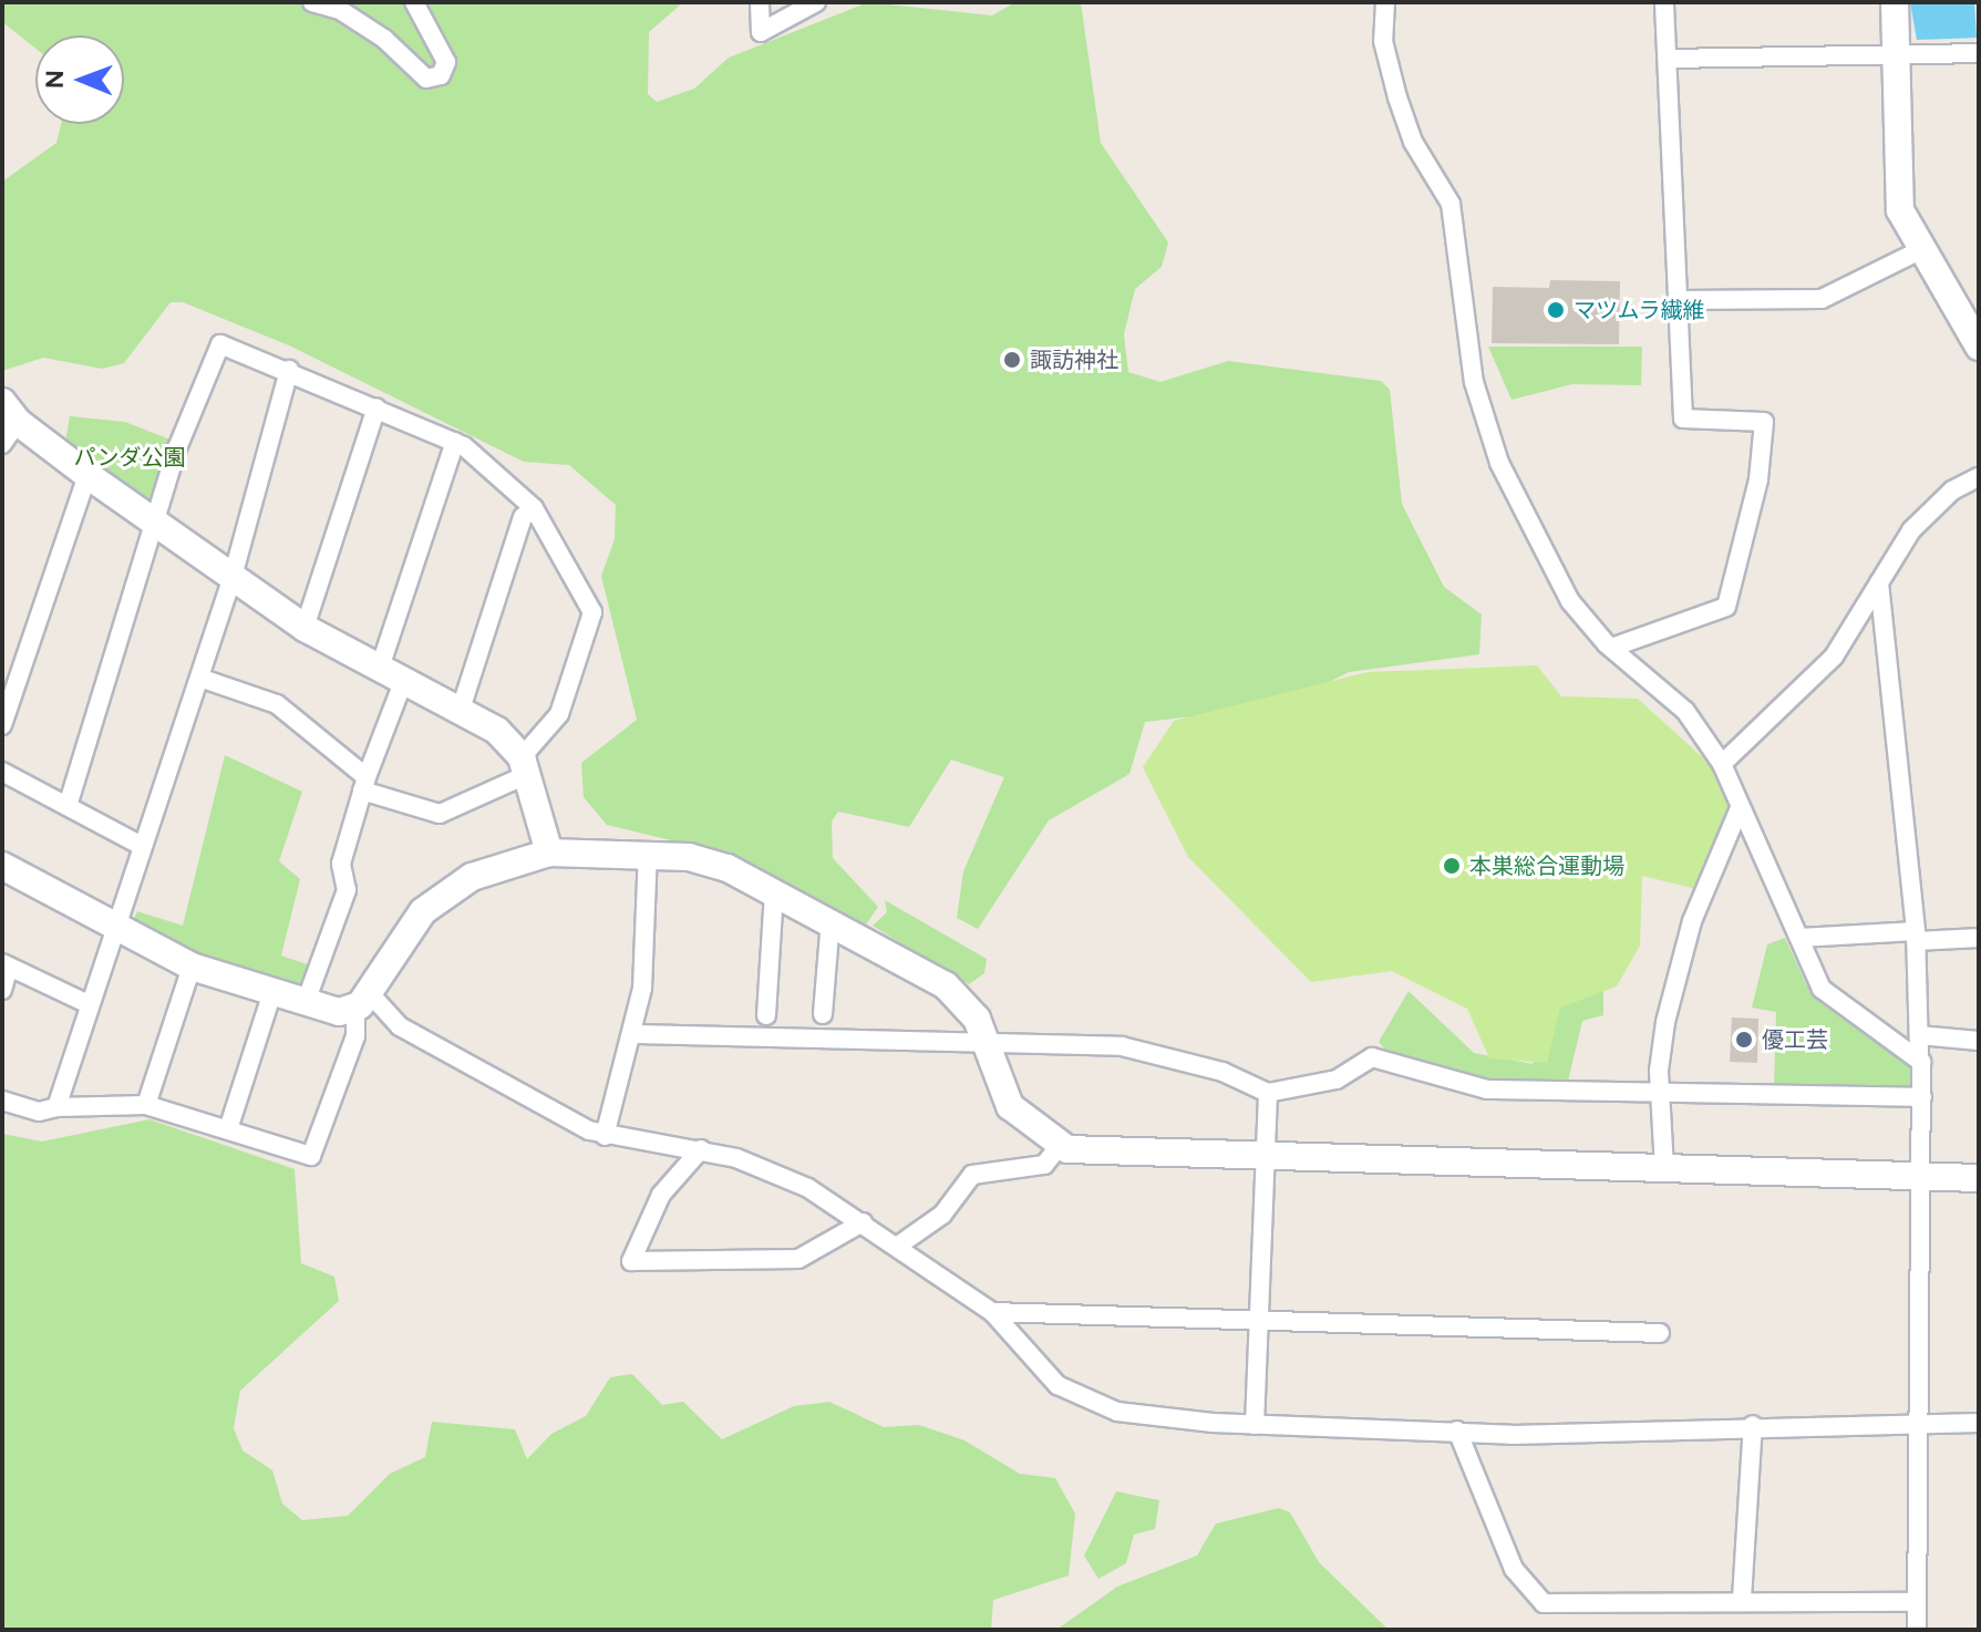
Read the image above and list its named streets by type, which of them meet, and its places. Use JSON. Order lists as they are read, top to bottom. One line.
{"parks":["パンダ公園"],"places":["マツムラ繊維","諏訪神社","本巣総合運動場","優工芸"],"north":"left"}
